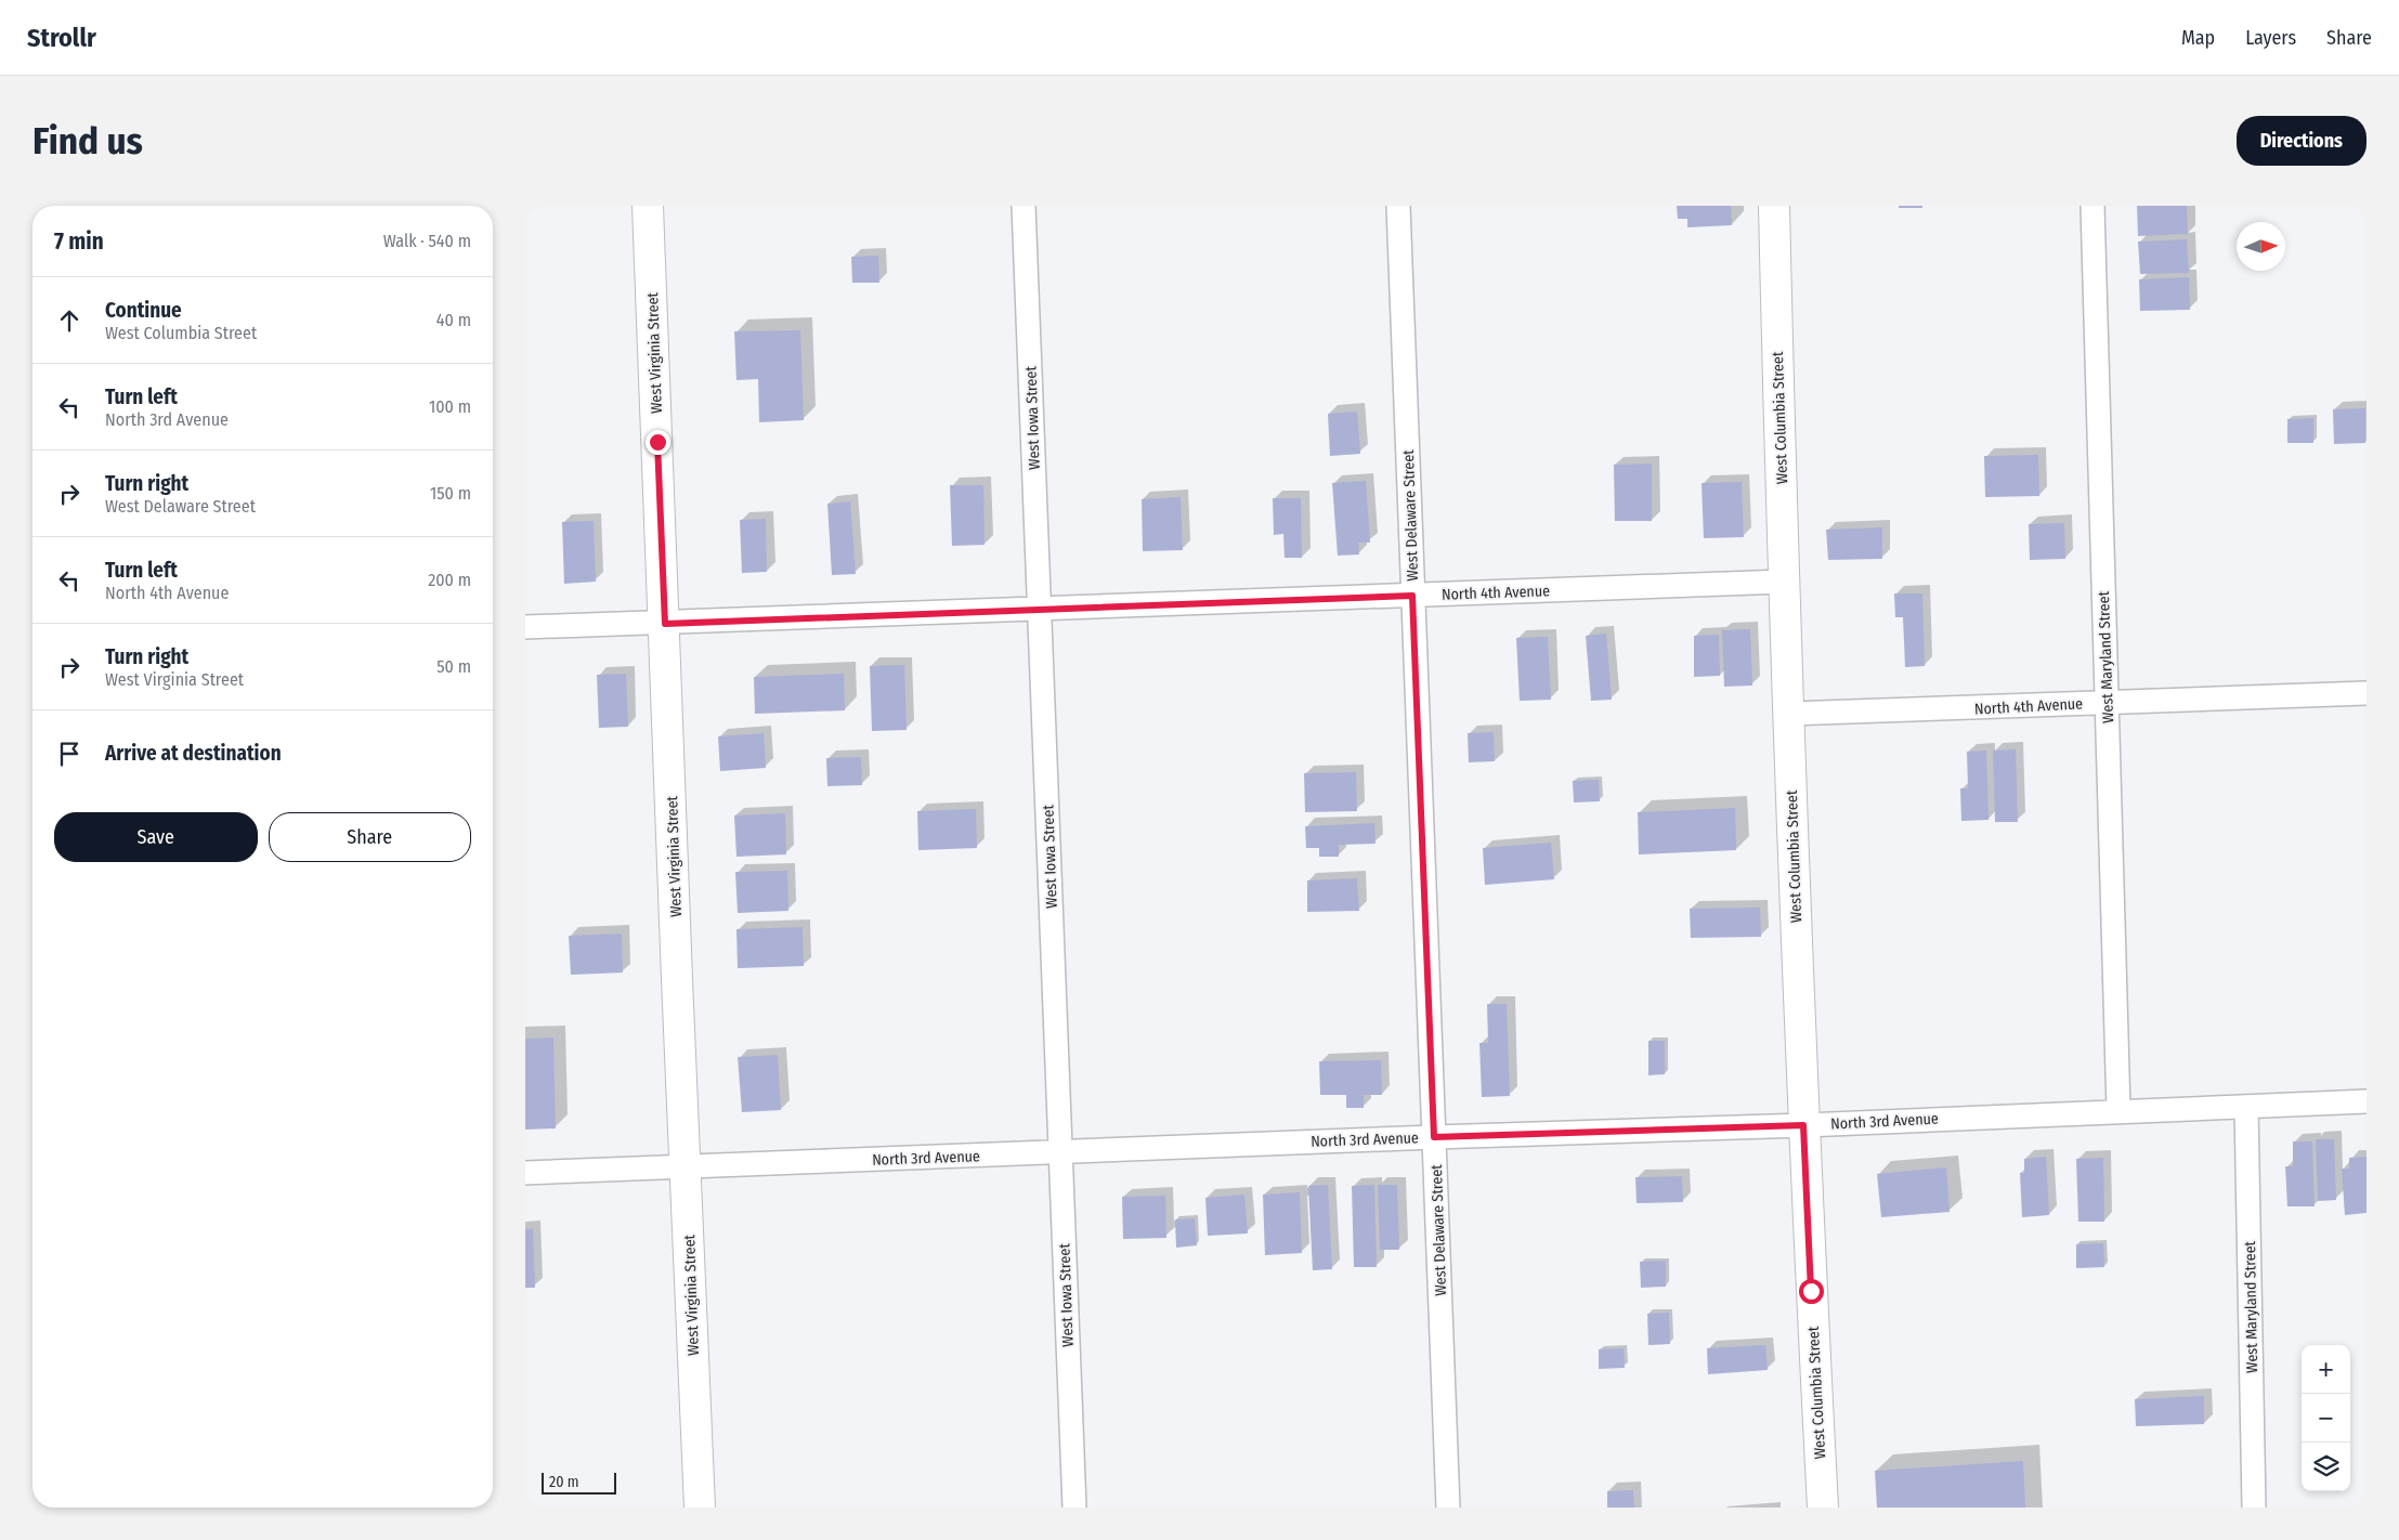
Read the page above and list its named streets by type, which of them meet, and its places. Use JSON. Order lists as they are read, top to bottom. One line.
{"streets":{"main road":["West Virginia Street","West Columbia Street"],"street":["West Iowa Street","West Delaware Street","North 4th Avenue","West Maryland Street","North 3rd Avenue"]},"crossings":[["West Virginia Street","North 4th Avenue"],["West Virginia Street","North 3rd Avenue"],["West Iowa Street","North 4th Avenue"],["West Iowa Street","North 3rd Avenue"],["West Columbia Street","North 4th Avenue"],["West Columbia Street","North 3rd Avenue"],["West Delaware Street","North 4th Avenue"],["West Delaware Street","North 3rd Avenue"],["North 4th Avenue","West Maryland Street"],["West Maryland Street","North 3rd Avenue"]],"scale_bar":"20 m","north":"right","page":{"header":"Strollr","nav":["Map","Layers","Share"],"buttons":["Directions",["Save","Share"]],"title":"Find us","heading":["7 min","Walk · 540 m"],"list":[["Continue","West Columbia Street","40 m"],["Turn left","North 3rd Avenue","100 m"],["Turn right","West Delaware Street","150 m"],["Turn left","North 4th Avenue","200 m"],["Turn right","West Virginia Street","50 m"],"Arrive at destination"],"map_buttons":["+","−"],"scale":"20 m"}}
